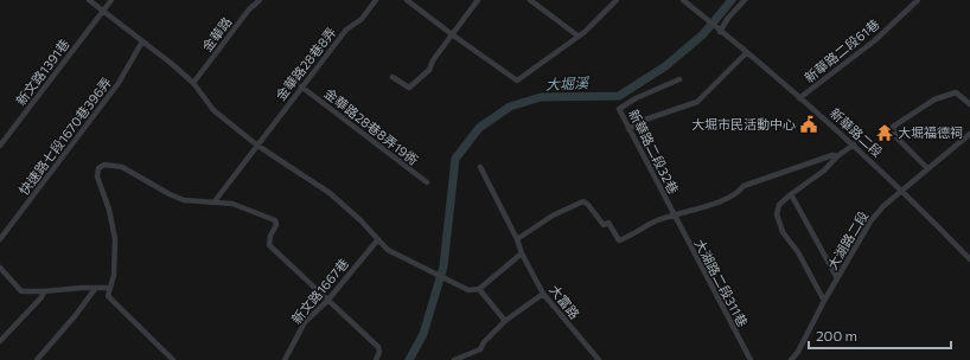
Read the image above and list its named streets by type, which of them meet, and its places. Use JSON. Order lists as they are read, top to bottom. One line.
{"streets":{"street":["金華路","新華路二段61巷","金華路28巷8弄","新文路1391巷","金華路28巷8弄19衖","新華路二段","快速路七段1670巷396弄","新華路二段32巷","大湖路二段","大湖路二段311巷","新文路1667巷","大富路"]},"crossings":[["新華路二段61巷","新華路二段"],["金華路28巷8弄","金華路28巷8弄19衖"],["新華路二段","大湖路二段"],["新華路二段32巷","大湖路二段311巷"]],"water":["大堀溪"],"places":{"public building":["大堀市民活動中心"],"temple":["大堀福德祠"]},"scale_bar":"200 m"}
